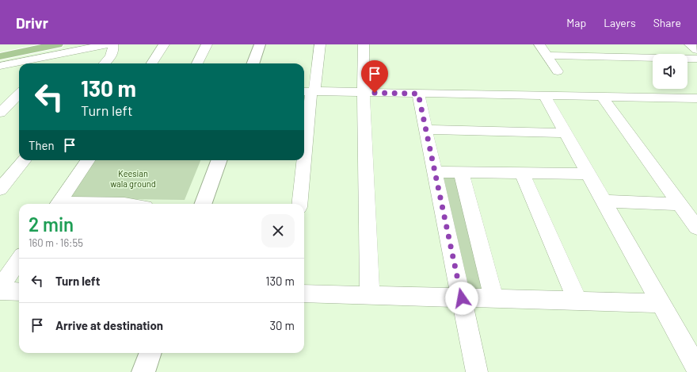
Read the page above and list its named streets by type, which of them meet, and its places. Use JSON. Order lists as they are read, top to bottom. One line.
{"parks":["Keesian wala ground"],"page":{"header":"Drivr","nav":["Map","Layers","Share"],"turn":["130 m","Turn left"],"then":"Then","heading":["2 min","160 m · 16:55"],"list":[{"name":"Turn left","value":"130 m"},{"name":"Arrive at destination","value":"30 m"}]}}
